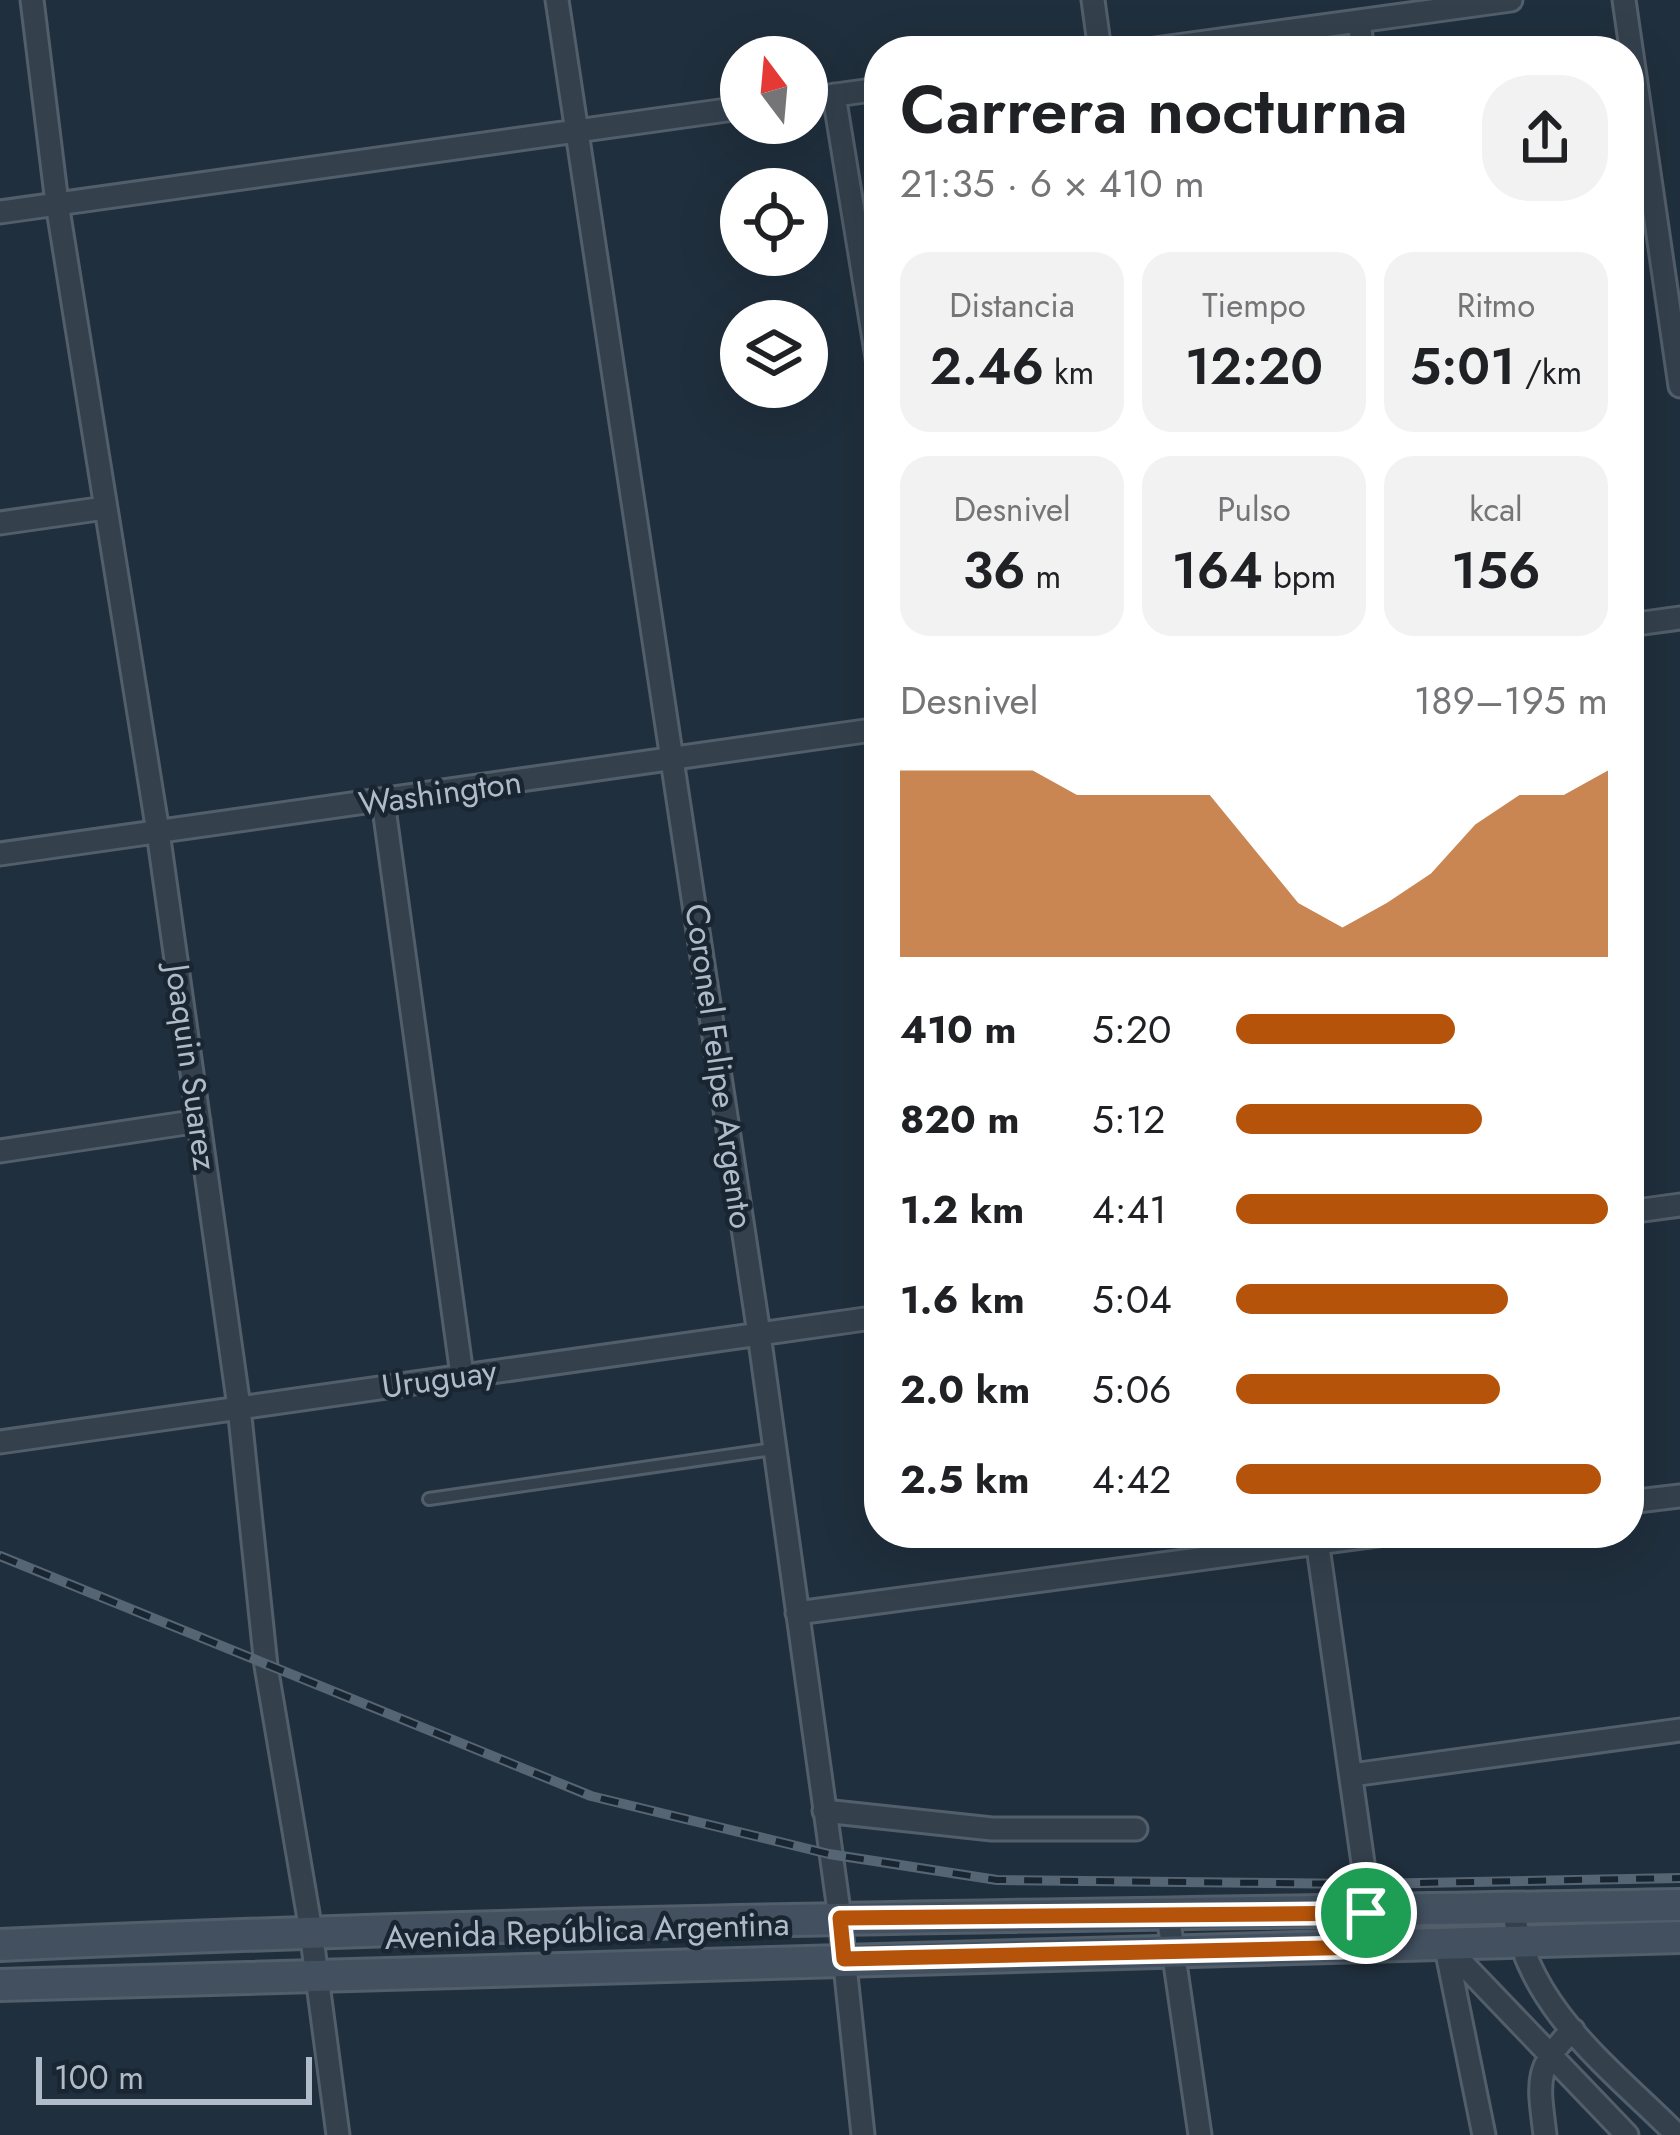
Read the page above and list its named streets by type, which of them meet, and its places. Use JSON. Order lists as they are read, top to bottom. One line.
{"streets":{"street":["Washington","Coronel Felipe Argento","Joaquin Suarez","Uruguay","Avenida República Argentina"]},"crossings":[["Washington","Coronel Felipe Argento"],["Washington","Joaquin Suarez"],["Coronel Felipe Argento","Uruguay"],["Coronel Felipe Argento","Avenida República Argentina"],["Joaquin Suarez","Uruguay"],["Joaquin Suarez","Avenida República Argentina"]],"scale_bar":"100 m","north":"top","page":{"heading":["Carrera nocturna","21:35 · 6 × 410 m"],"stats":[["Distancia","2.46 km"],["Tiempo","12:20"],["Ritmo","5:01 /km"],["Desnivel","36 m"],["Pulso","164 bpm"],["kcal","156"]],"chart":["Desnivel","189–195 m"],"list":[{"name":"410 m","note":"5:20"},{"name":"820 m","note":"5:12"},{"name":"1.2 km","note":"4:41"},{"name":"1.6 km","note":"5:04"},{"name":"2.0 km","note":"5:06"},{"name":"2.5 km","note":"4:42"}],"scale":"100 m"}}
